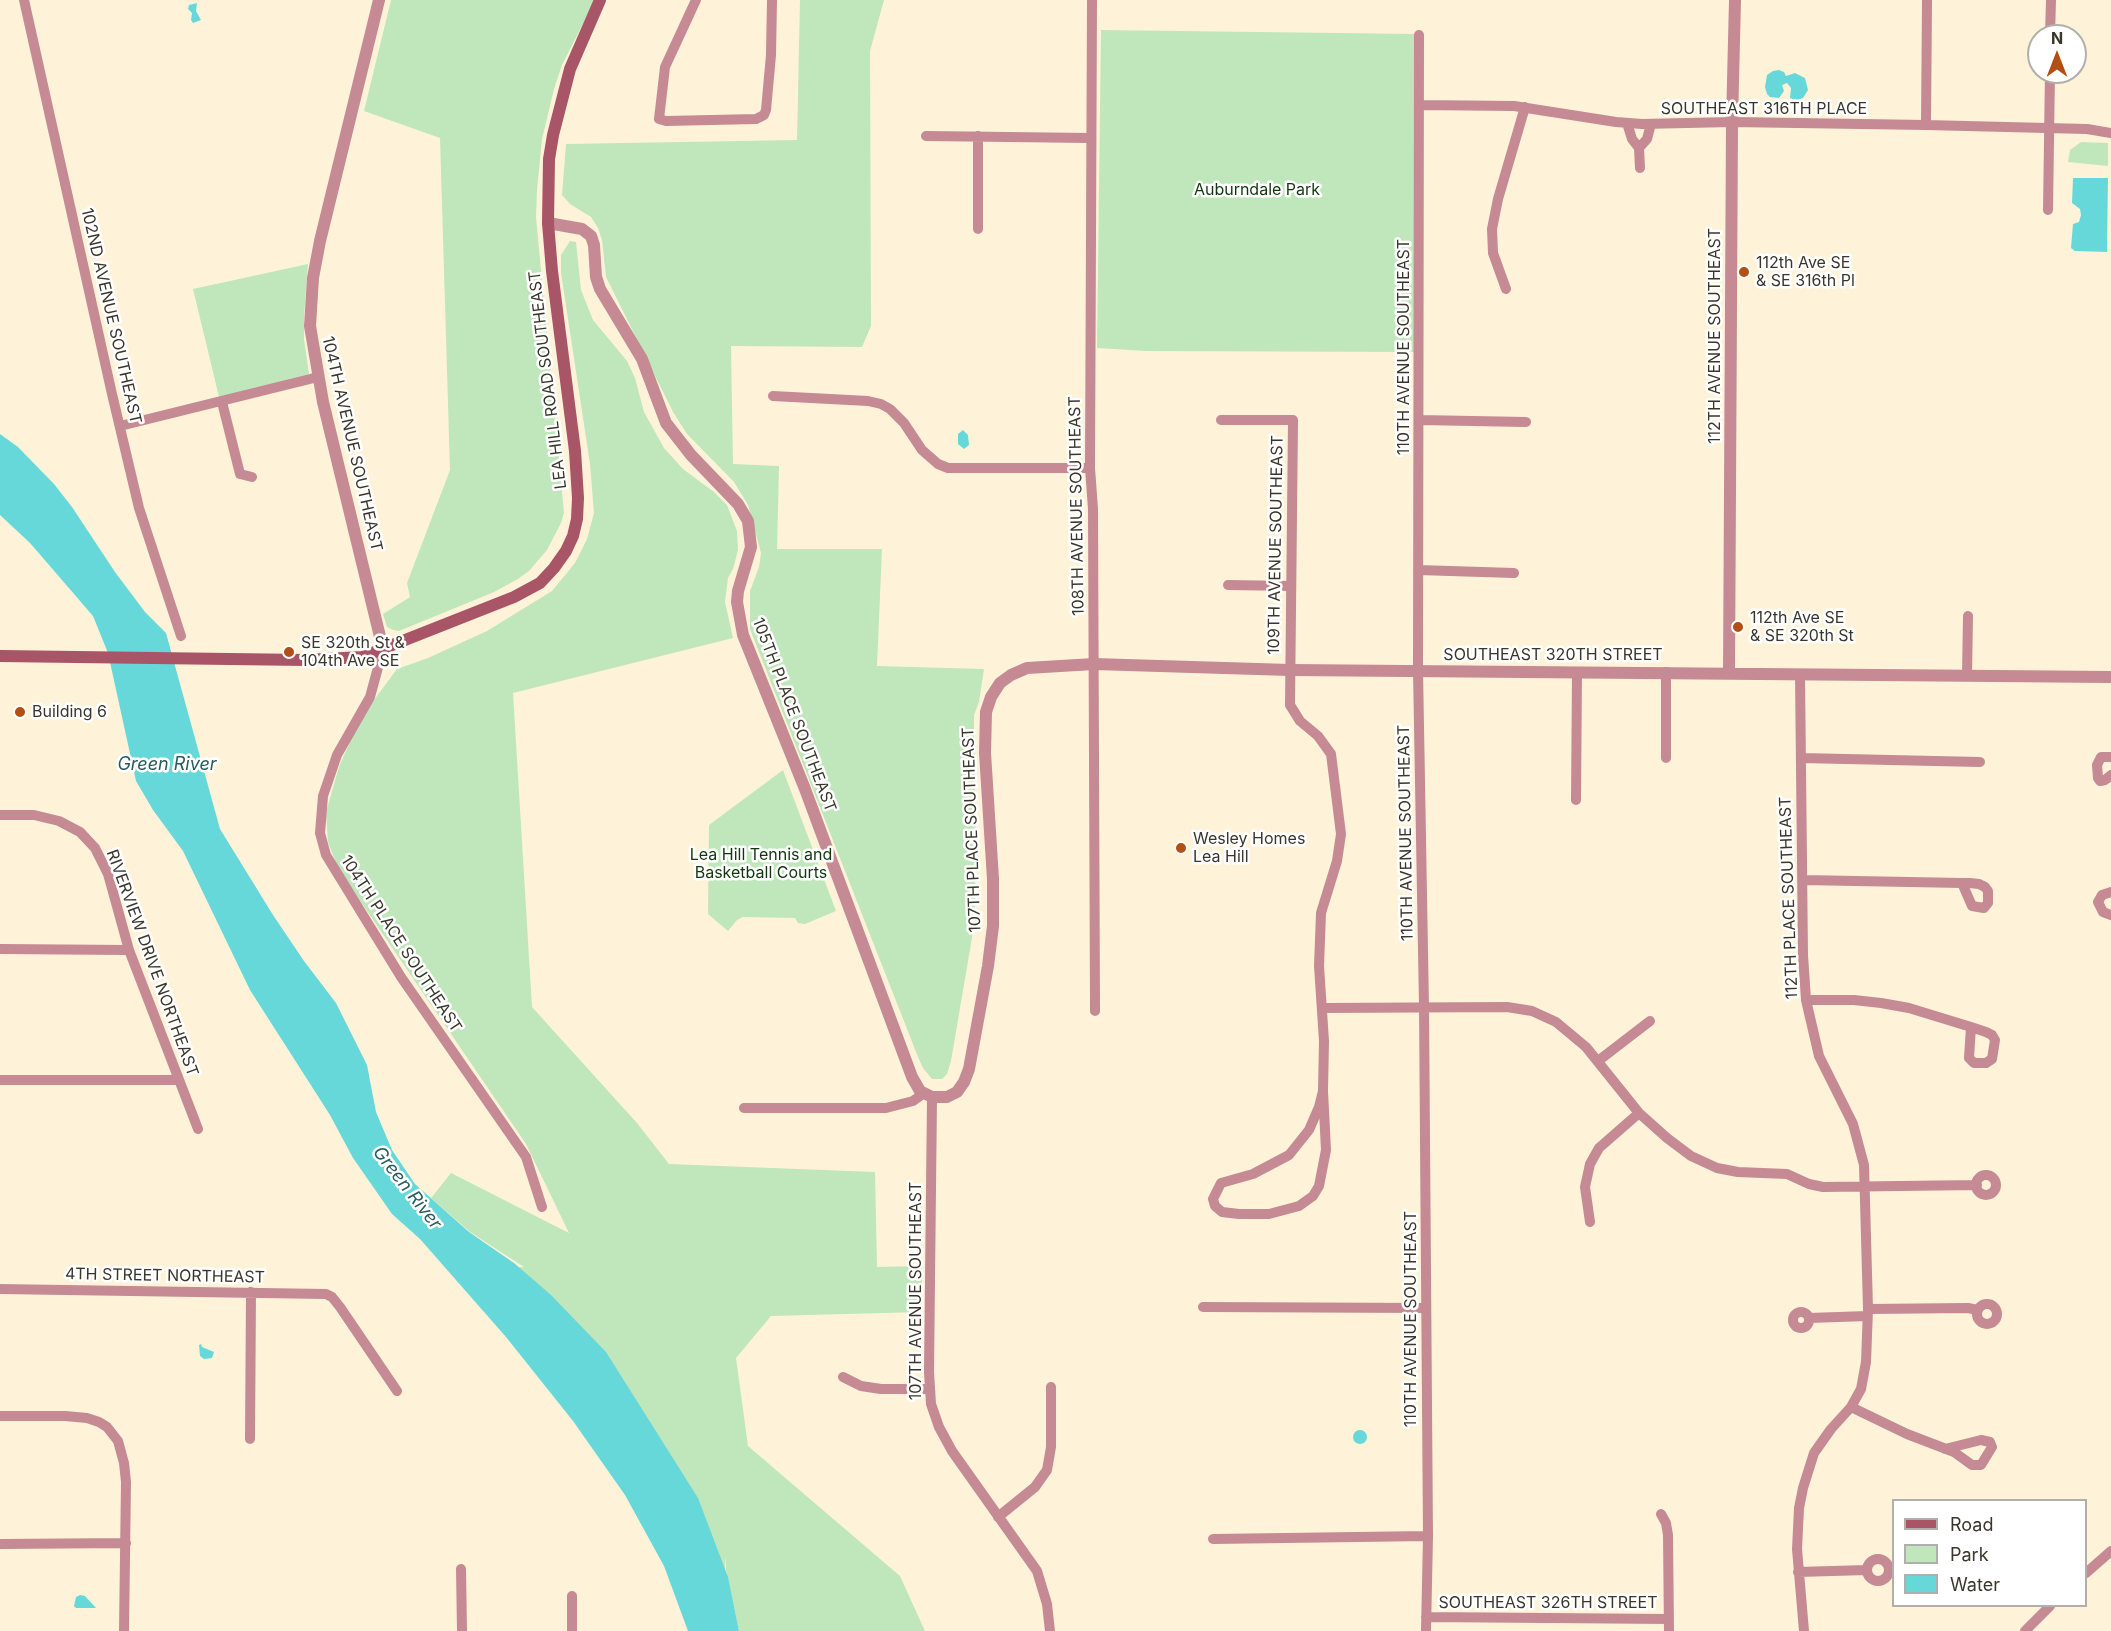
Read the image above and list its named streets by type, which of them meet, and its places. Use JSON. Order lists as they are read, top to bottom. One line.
{"streets":{"main road":["LEA HILL ROAD SOUTHEAST"],"street":["SOUTHEAST 316TH PLACE","102ND AVENUE SOUTHEAST","112TH AVENUE SOUTHEAST","110TH AVENUE SOUTHEAST","104TH AVENUE SOUTHEAST","108TH AVENUE SOUTHEAST","109TH AVENUE SOUTHEAST","SOUTHEAST 320TH STREET","105TH PLACE SOUTHEAST","107TH PLACE SOUTHEAST","112TH PLACE SOUTHEAST","104TH PLACE SOUTHEAST","RIVERVIEW DRIVE NORTHEAST","4TH STREET NORTHEAST","107TH AVENUE SOUTHEAST","SOUTHEAST 326TH STREET"]},"crossings":[["SOUTHEAST 316TH PLACE","112TH AVENUE SOUTHEAST"],["SOUTHEAST 316TH PLACE","110TH AVENUE SOUTHEAST"],["112TH AVENUE SOUTHEAST","SOUTHEAST 320TH STREET"],["110TH AVENUE SOUTHEAST","SOUTHEAST 320TH STREET"],["110TH AVENUE SOUTHEAST","SOUTHEAST 326TH STREET"],["LEA HILL ROAD SOUTHEAST","104TH AVENUE SOUTHEAST"],["LEA HILL ROAD SOUTHEAST","105TH PLACE SOUTHEAST"],["LEA HILL ROAD SOUTHEAST","104TH PLACE SOUTHEAST"],["104TH AVENUE SOUTHEAST","104TH PLACE SOUTHEAST"],["108TH AVENUE SOUTHEAST","SOUTHEAST 320TH STREET"],["109TH AVENUE SOUTHEAST","SOUTHEAST 320TH STREET"],["SOUTHEAST 320TH STREET","107TH PLACE SOUTHEAST"],["SOUTHEAST 320TH STREET","112TH PLACE SOUTHEAST"],["105TH PLACE SOUTHEAST","107TH PLACE SOUTHEAST"],["105TH PLACE SOUTHEAST","107TH AVENUE SOUTHEAST"],["107TH PLACE SOUTHEAST","107TH AVENUE SOUTHEAST"]],"water":["Green River"],"parks":["Auburndale Park","Lea Hill Tennis and Basketball Courts"],"places":["112th Ave SE & SE 316th Pl","112th Ave SE & SE 320th St","SE 320th St & 104th Ave SE","Building 6","Wesley Homes Lea Hill"],"legend":["Road","Park","Water"],"north":"top"}
